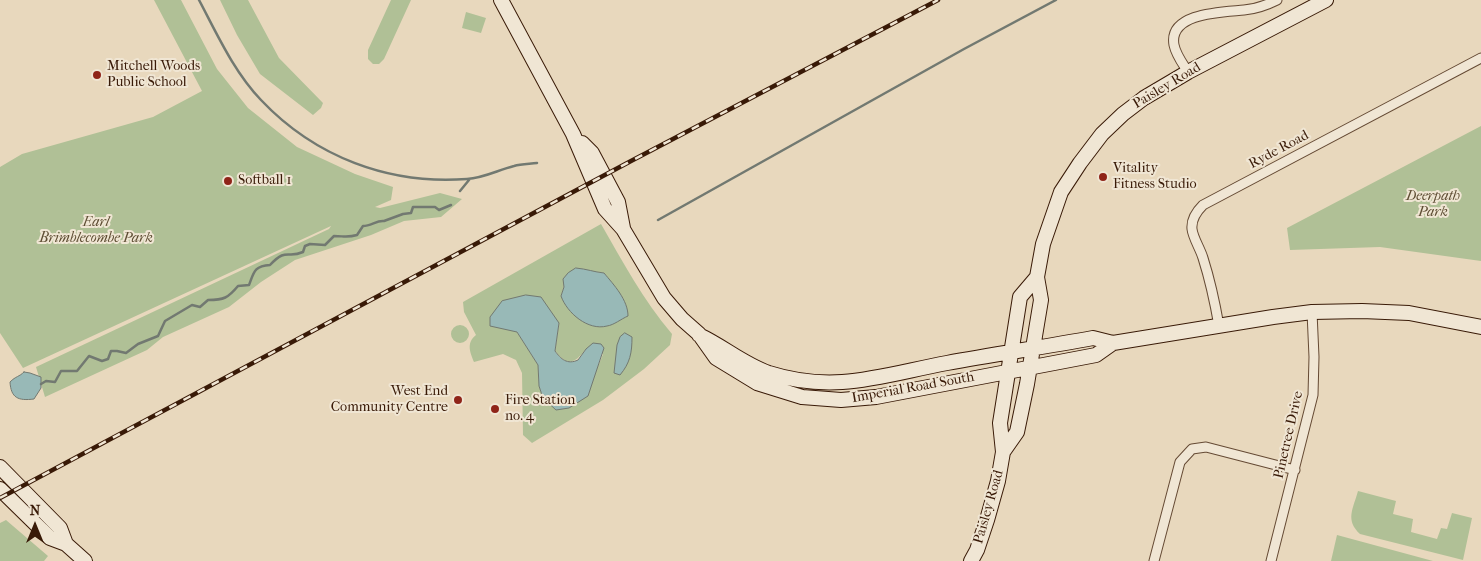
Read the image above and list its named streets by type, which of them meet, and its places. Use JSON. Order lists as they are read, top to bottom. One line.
{"streets":{"street":["Paisley Road","Ryde Road","Imperial Road South","Pinetree Drive"]},"crossings":[["Paisley Road","Imperial Road South"],["Ryde Road","Imperial Road South"],["Imperial Road South","Pinetree Drive"]],"parks":["Deerpath Park","Earl Brimblecombe Park"],"places":["Mitchell Woods Public School","Vitality Fitness Studio","Softball 1","West End Community Centre","Fire Station no. 4"],"north":"top"}
